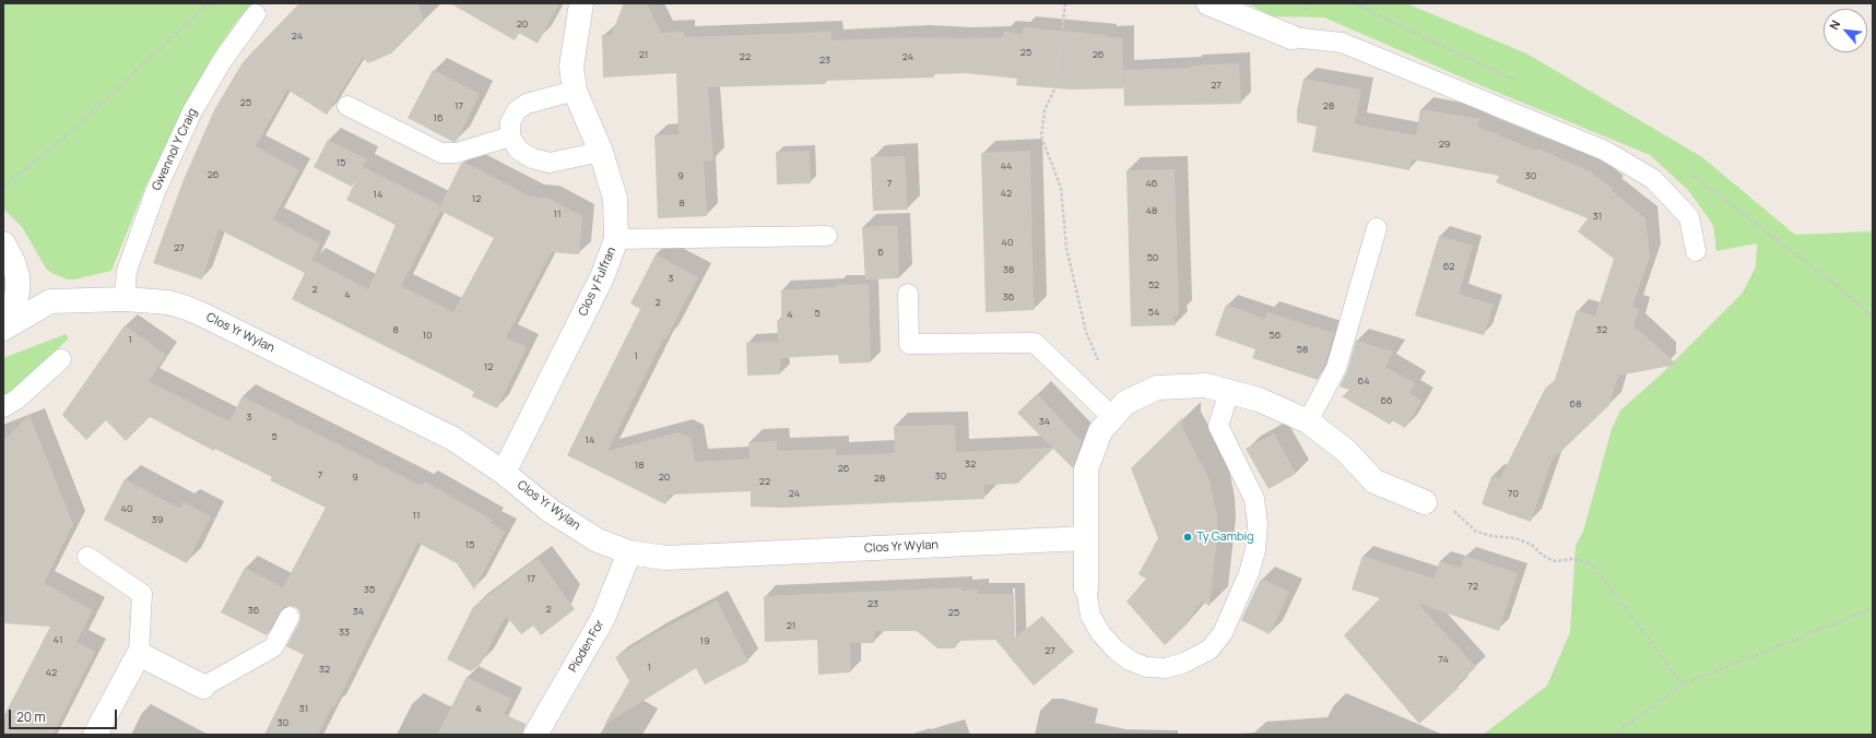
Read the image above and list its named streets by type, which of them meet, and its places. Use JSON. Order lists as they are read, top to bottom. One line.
{"streets":{"street":["Clos y Fulfran","Clos Yr Wylan","Pioden For"],"lane":["Gwennol Y Craig"]},"crossings":[["Gwennol Y Craig","Clos Yr Wylan"],["Clos y Fulfran","Clos Yr Wylan"],["Clos Yr Wylan","Pioden For"]],"places":["Ty Gambig"],"house_numbers":["20","24","25","21","26","22","24","23","27","25","17","28","16","29","15","44","26","9","30","7","46","42","14","12","8","48","11","31","40","27","6","50","62","38","3","52","2","4","36","2","54","5","4","8","32","10","56","1","58","1","12","64","66","68","3","34","5","14","32","18","26","7","30","9","20","28","22","24","70","40","11","39","15","17","72","35","23","2","36","34","25","21","33","41","19","27","74","1","32","42","31","4","30"],"scale_bar":"20 m","north":"top left"}
